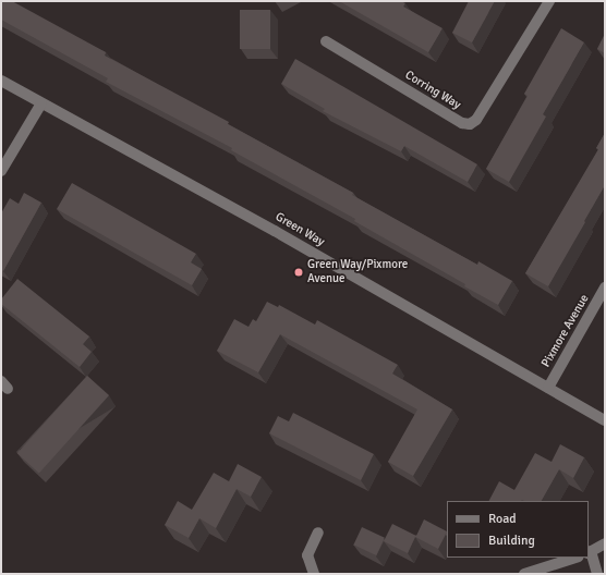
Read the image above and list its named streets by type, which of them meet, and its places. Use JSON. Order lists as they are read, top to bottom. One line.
{"streets":{"street":["Corring Way","Green Way","Pixmore Avenue"]},"crossings":[["Green Way","Pixmore Avenue"]],"places":["Green Way/Pixmore Avenue"],"legend":["Road","Building"]}
